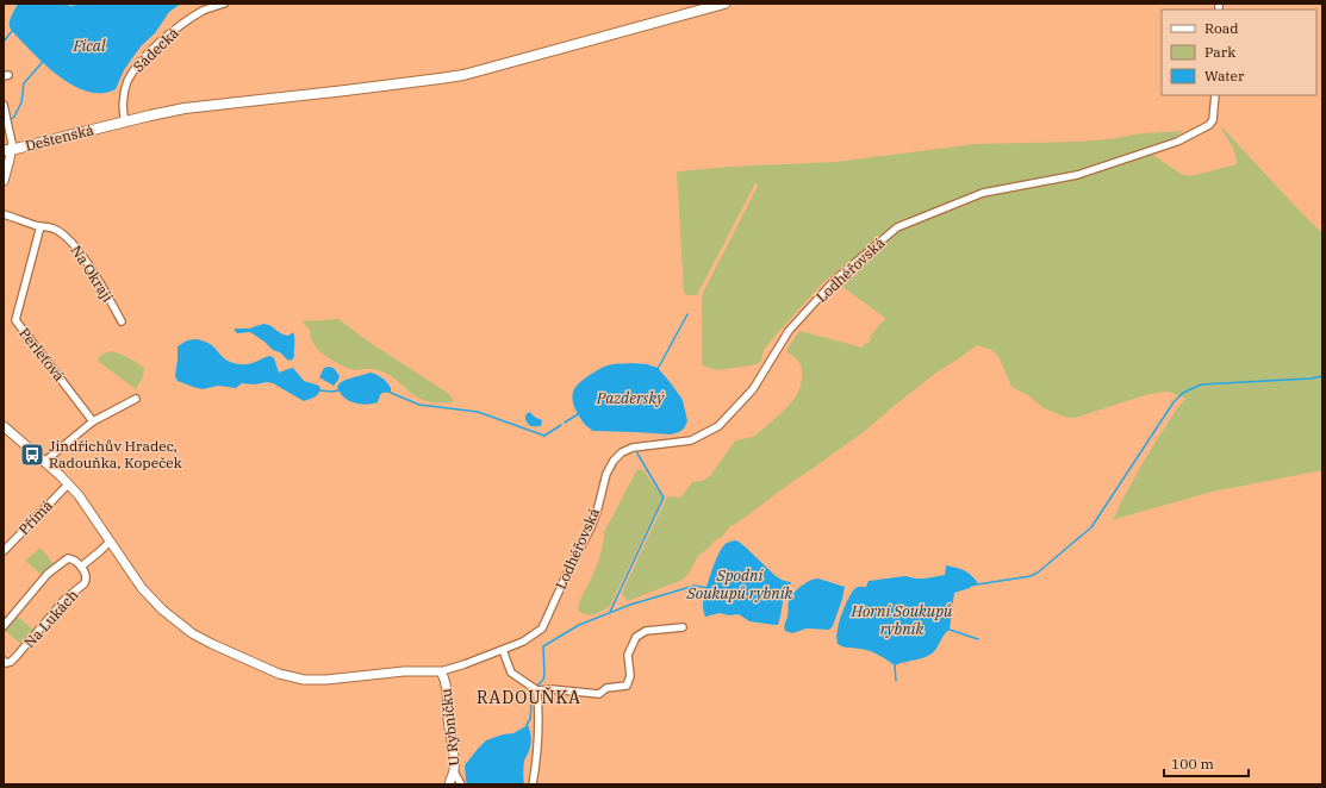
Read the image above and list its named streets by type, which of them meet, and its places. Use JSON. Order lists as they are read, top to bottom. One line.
{"streets":{"main road":["Deštenská"],"street":["Sádecká","Lodhéřovská","Na Okraji","Perleťová","Přímá","Na Lukách","U Rybníčku"]},"crossings":[["Sádecká","Deštenská"],["Lodhéřovská","Přímá"],["Lodhéřovská","U Rybníčku"],["Na Okraji","Perleťová"]],"districts":["RADOUŇKA"],"water":["Fical","Pazderský","Spodní Soukupů rybník","Horní Soukupů rybník"],"places":{"bus stop":["Jindřichův Hradec, Radouňka, Kopeček"]},"legend":["Road","Park","Water"],"scale_bar":"100 m"}
